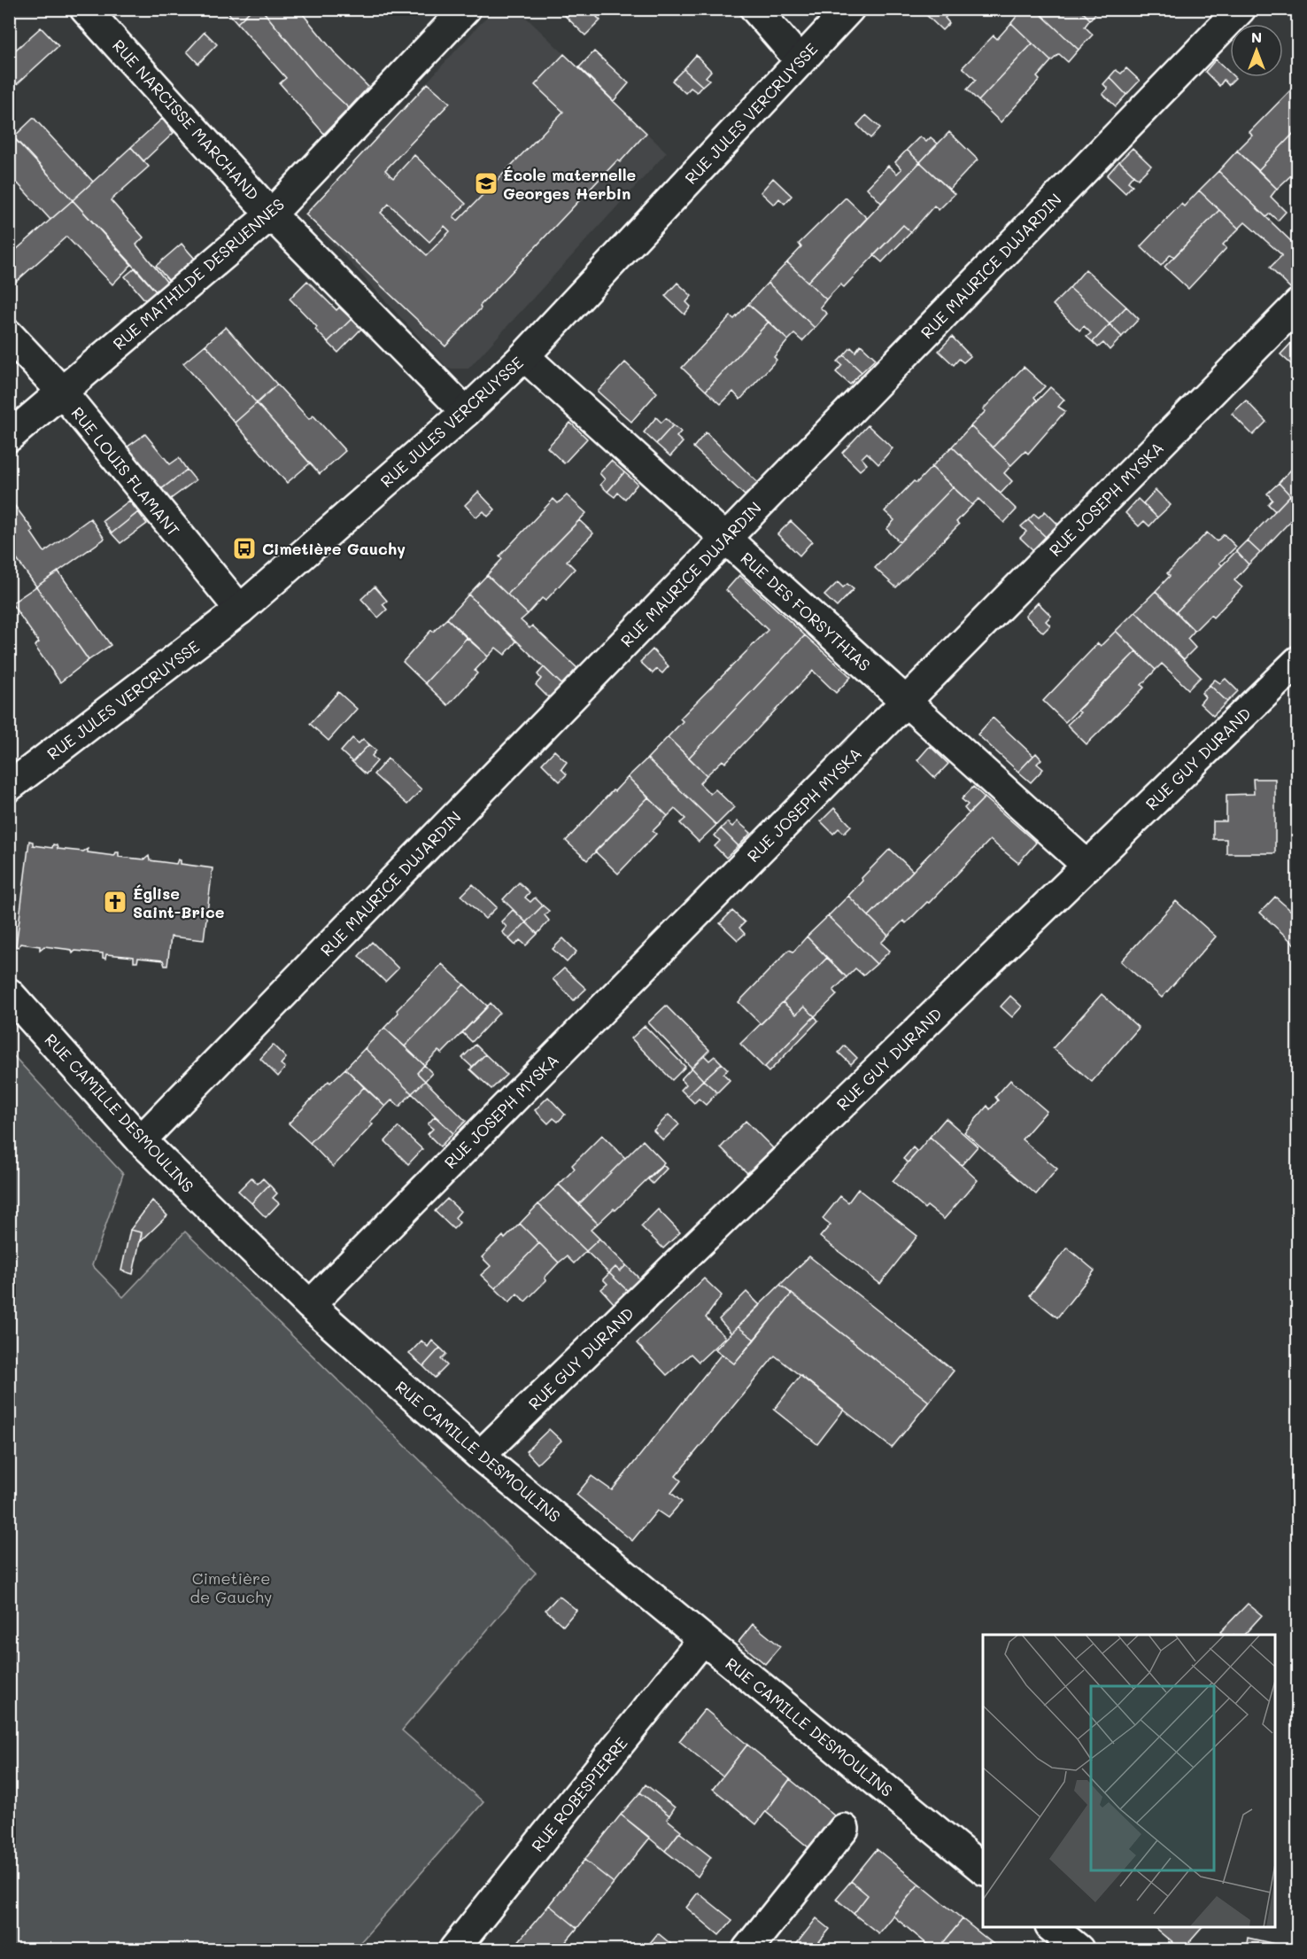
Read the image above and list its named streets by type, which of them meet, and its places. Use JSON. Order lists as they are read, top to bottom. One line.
{"streets":{"street":["RUE JULES VERCRUYSSE","RUE NARCISSE MARCHAND","RUE MAURICE DUJARDIN","RUE MATHILDE DESRUENNES","RUE LOUIS FLAMANT","RUE JOSEPH MYSKA","RUE DES FORSYTHIAS","RUE GUY DURAND","RUE CAMILLE DESMOULINS","RUE ROBESPIERRE"]},"crossings":[["RUE JULES VERCRUYSSE","RUE NARCISSE MARCHAND"],["RUE JULES VERCRUYSSE","RUE LOUIS FLAMANT"],["RUE JULES VERCRUYSSE","RUE DES FORSYTHIAS"],["RUE NARCISSE MARCHAND","RUE MATHILDE DESRUENNES"],["RUE MAURICE DUJARDIN","RUE DES FORSYTHIAS"],["RUE MAURICE DUJARDIN","RUE CAMILLE DESMOULINS"],["RUE MATHILDE DESRUENNES","RUE LOUIS FLAMANT"],["RUE JOSEPH MYSKA","RUE DES FORSYTHIAS"],["RUE JOSEPH MYSKA","RUE CAMILLE DESMOULINS"],["RUE DES FORSYTHIAS","RUE GUY DURAND"],["RUE GUY DURAND","RUE CAMILLE DESMOULINS"],["RUE CAMILLE DESMOULINS","RUE ROBESPIERRE"]],"parks":["Cimetière de Gauchy"],"places":{"school or university":["École maternelle Georges Herbin"],"bus stop":["Cimetière Gauchy"],"church":["Église Saint-Brice"]},"north":"top"}
